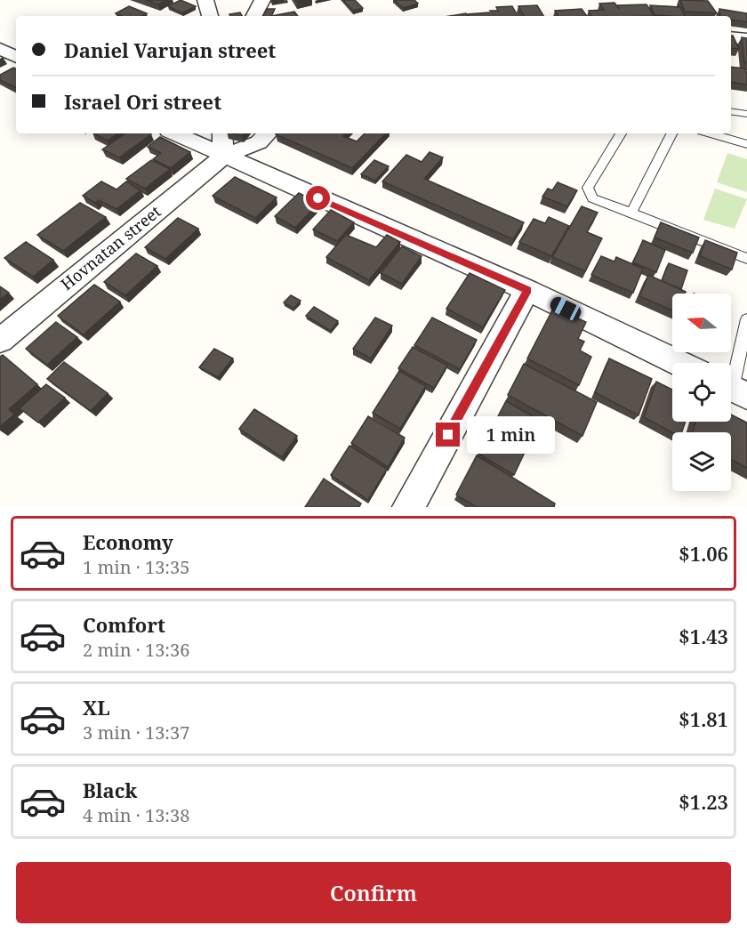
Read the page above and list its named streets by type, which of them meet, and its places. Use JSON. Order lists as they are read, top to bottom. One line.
{"streets":{"street":["Hovnatan street"]},"north":"left","page":{"banner":["Daniel Varujan street","Israel Ori street"],"bubble":"1 min","list":[{"name":"Economy","note":"1 min · 13:35","value":"$1.06"},{"name":"Comfort","note":"2 min · 13:36","value":"$1.43"},{"name":"XL","note":"3 min · 13:37","value":"$1.81"},{"name":"Black","note":"4 min · 13:38","value":"$1.23"}],"buttons":"Confirm"}}
